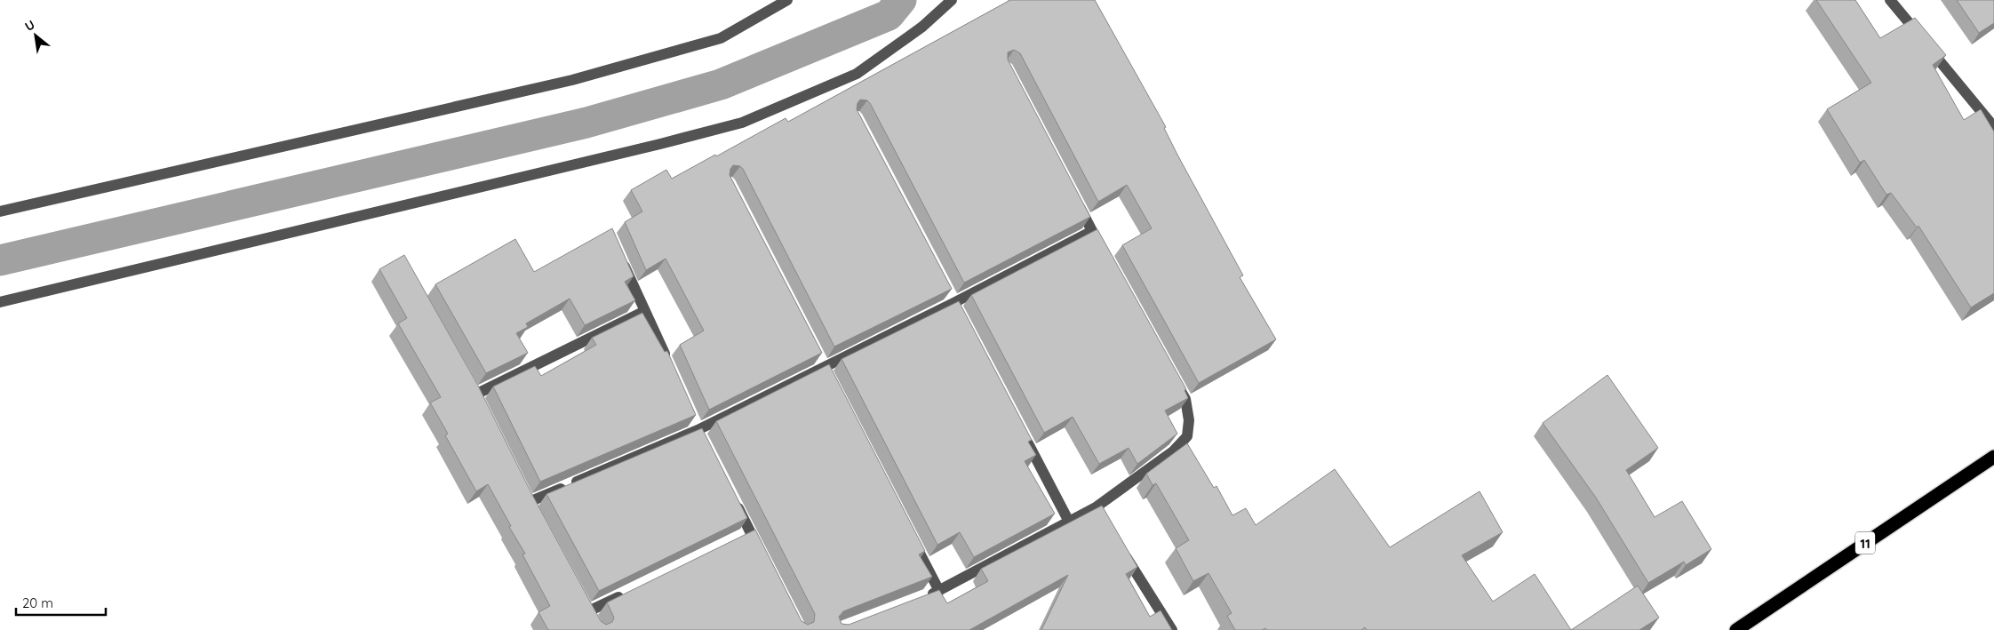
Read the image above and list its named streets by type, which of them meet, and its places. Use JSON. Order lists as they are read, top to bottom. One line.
{"streets":{"highway":["11"]},"scale_bar":"20 m","north":"top left"}
